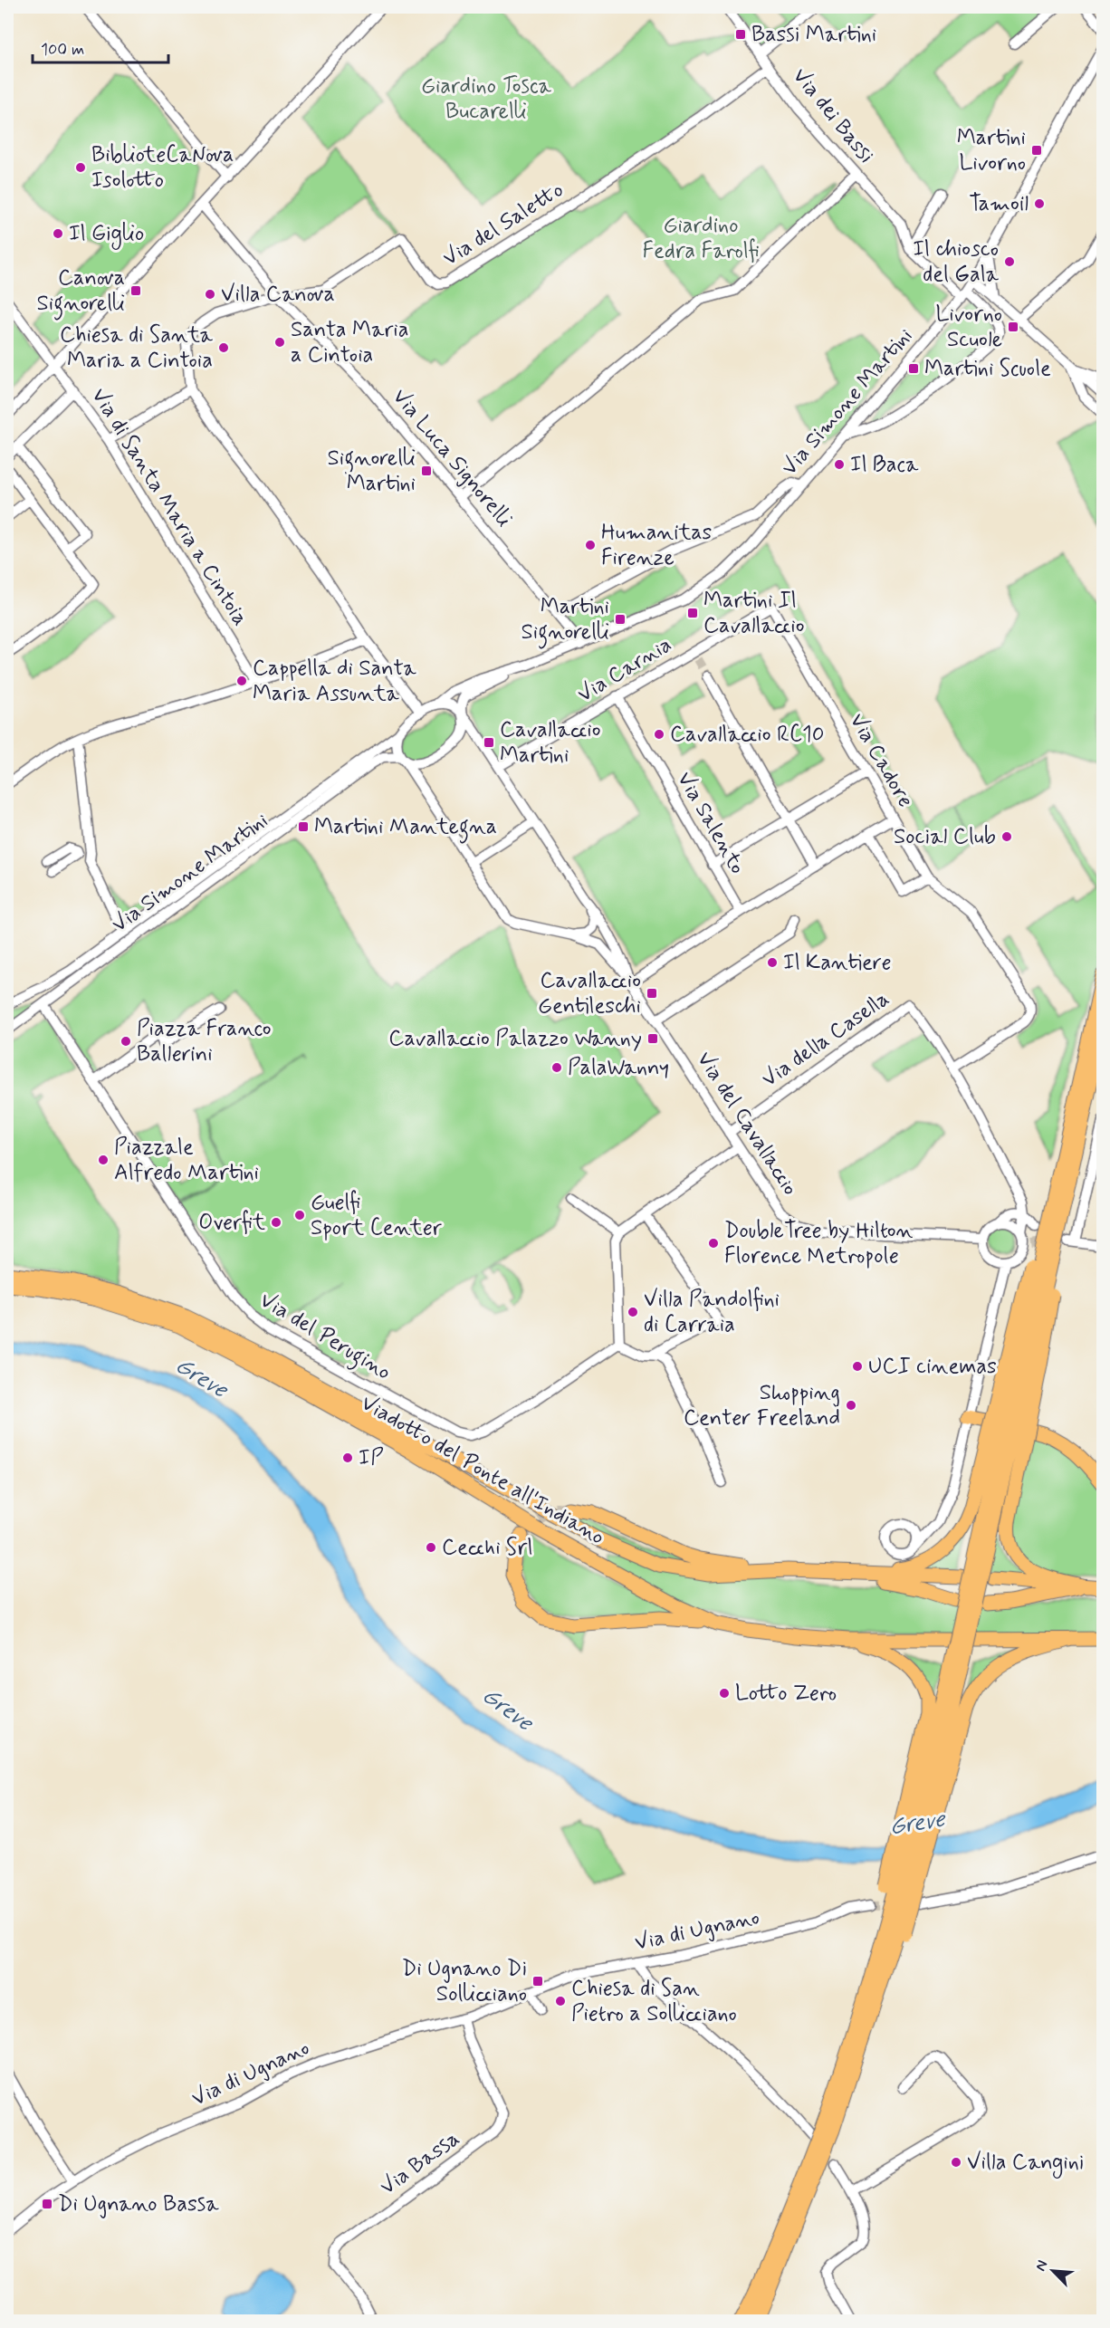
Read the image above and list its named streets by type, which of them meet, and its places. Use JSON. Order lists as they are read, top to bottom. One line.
{"streets":{"highway":["Viadotto del Ponte all'Indiano"],"street":["Via dei Bassi","Via del Saletto","Via Simone Martini","Via Luca Signorelli","Via di Santa Maria a Cintoia","Via Carnia","Via Cadore","Via Salento","Via della Casella","Via del Cavallaccio","Via del Perugino","Via di Ugnano","Via Bassa"]},"crossings":[["Via dei Bassi","Via del Saletto"],["Via dei Bassi","Via Simone Martini"],["Via del Saletto","Via Luca Signorelli"],["Via Simone Martini","Via Luca Signorelli"],["Via Simone Martini","Via del Cavallaccio"],["Via Simone Martini","Via del Perugino"],["Via Carnia","Via Cadore"],["Via Carnia","Via Salento"],["Via Carnia","Via del Cavallaccio"],["Via della Casella","Via del Cavallaccio"],["Via di Ugnano","Via Bassa"]],"water":["Greve"],"parks":["Giardino Tosca Bucarelli","Giardino Fedra Farolfi"],"places":{"transit":["Bassi Martini","Martini Livorno","Canova Signorelli","Livorno Scuole","Martini Scuole","Signorelli Martini","Martini Il Cavallaccio","Martini Signorelli","Cavallaccio Martini","Martini Mantegna","Cavallaccio Gentileschi","Cavallaccio Palazzo Wanny","Di Ugnano Di Sollicciano","Di Ugnano Bassa"],"other":["BiblioteCaNova Isolotto","Tamoil","Il Giglio","Il chiosco del Gala","Villa Canova","Santa Maria a Cintoia","Chiesa di Santa Maria a Cintoia","Il Baca","Humanitas Firenze","Cappella di Santa Maria Assunta","Cavallaccio RC10","Social Club","Il Kantiere","Piazza Franco Ballerini","PalaWanny","Piazzale Alfredo Martini","Guelfi Sport Center","Overfit","DoubleTree by Hilton Florence Metropole","Villa Pandolfini di Carraia","UCI cinemas","Shopping Center Freeland","IP","Cecchi Srl","Lotto Zero","Chiesa di San Pietro a Sollicciano","Villa Cangini"]},"scale_bar":"100 m","north":"top left"}
